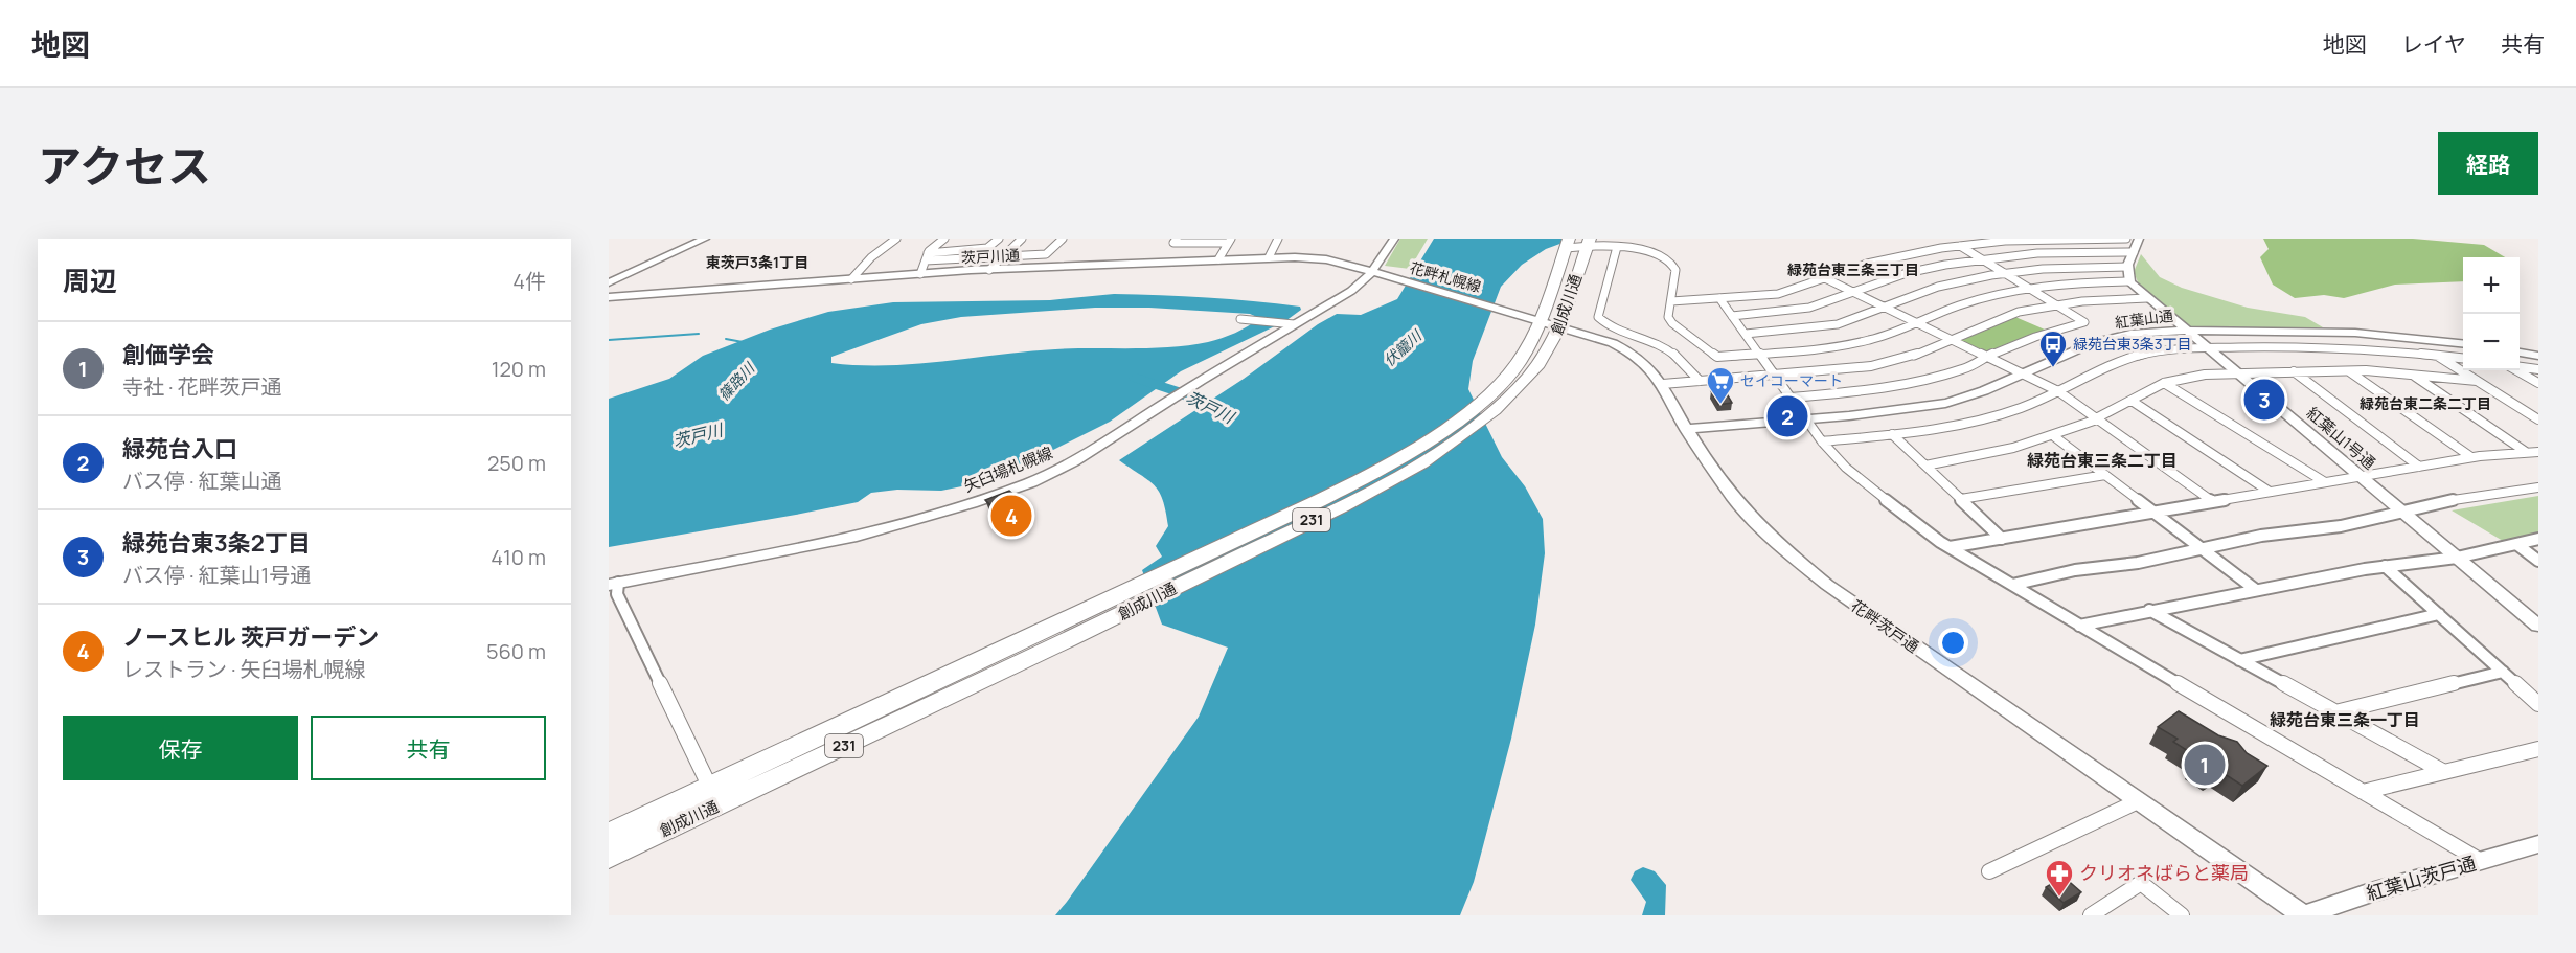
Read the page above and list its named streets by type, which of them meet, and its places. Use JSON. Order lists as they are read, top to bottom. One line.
{"streets":{"highway":["創成川通","231"],"street":["茨戸川通","花畔札幌線","紅葉山通","紅葉山1号通","矢臼場札幌線","花畔茨戸通","紅葉山茨戸通"]},"crossings":[["茨戸川通","花畔札幌線"],["茨戸川通","矢臼場札幌線"],["花畔札幌線","矢臼場札幌線"],["花畔札幌線","花畔茨戸通"],["創成川通","花畔茨戸通"],["紅葉山通","紅葉山1号通"],["紅葉山通","花畔茨戸通"],["花畔茨戸通","紅葉山茨戸通"]],"districts":["東茨戸3条1丁目","緑苑台東三条三丁目","緑苑台東二条二丁目","緑苑台東三条二丁目","緑苑台東三条一丁目"],"water":["伏籠川","篠路川","茨戸川"],"places":{"bus stop":["緑苑台東3条3丁目"],"supermarket":["セイコーマート"],"pharmacy":["クリオネばらと薬局"]},"page":{"header":"地図","nav":["地図","レイヤ","共有"],"title":"アクセス","buttons":["経路",["保存","共有"]],"heading":["周辺","4件"],"map_buttons":["+","−"],"list":[{"mark":"1","name":"創価学会","note":"寺社 · 花畔茨戸通","value":"120 m"},{"mark":"2","name":"緑苑台入口","note":"バス停 · 紅葉山通","value":"250 m"},{"mark":"3","name":"緑苑台東3条2丁目","note":"バス停 · 紅葉山1号通","value":"410 m"},{"mark":"4","name":"ノースヒル 茨戸ガーデン","note":"レストラン · 矢臼場札幌線","value":"560 m"}],"pins":["3","2","4","1"]}}
